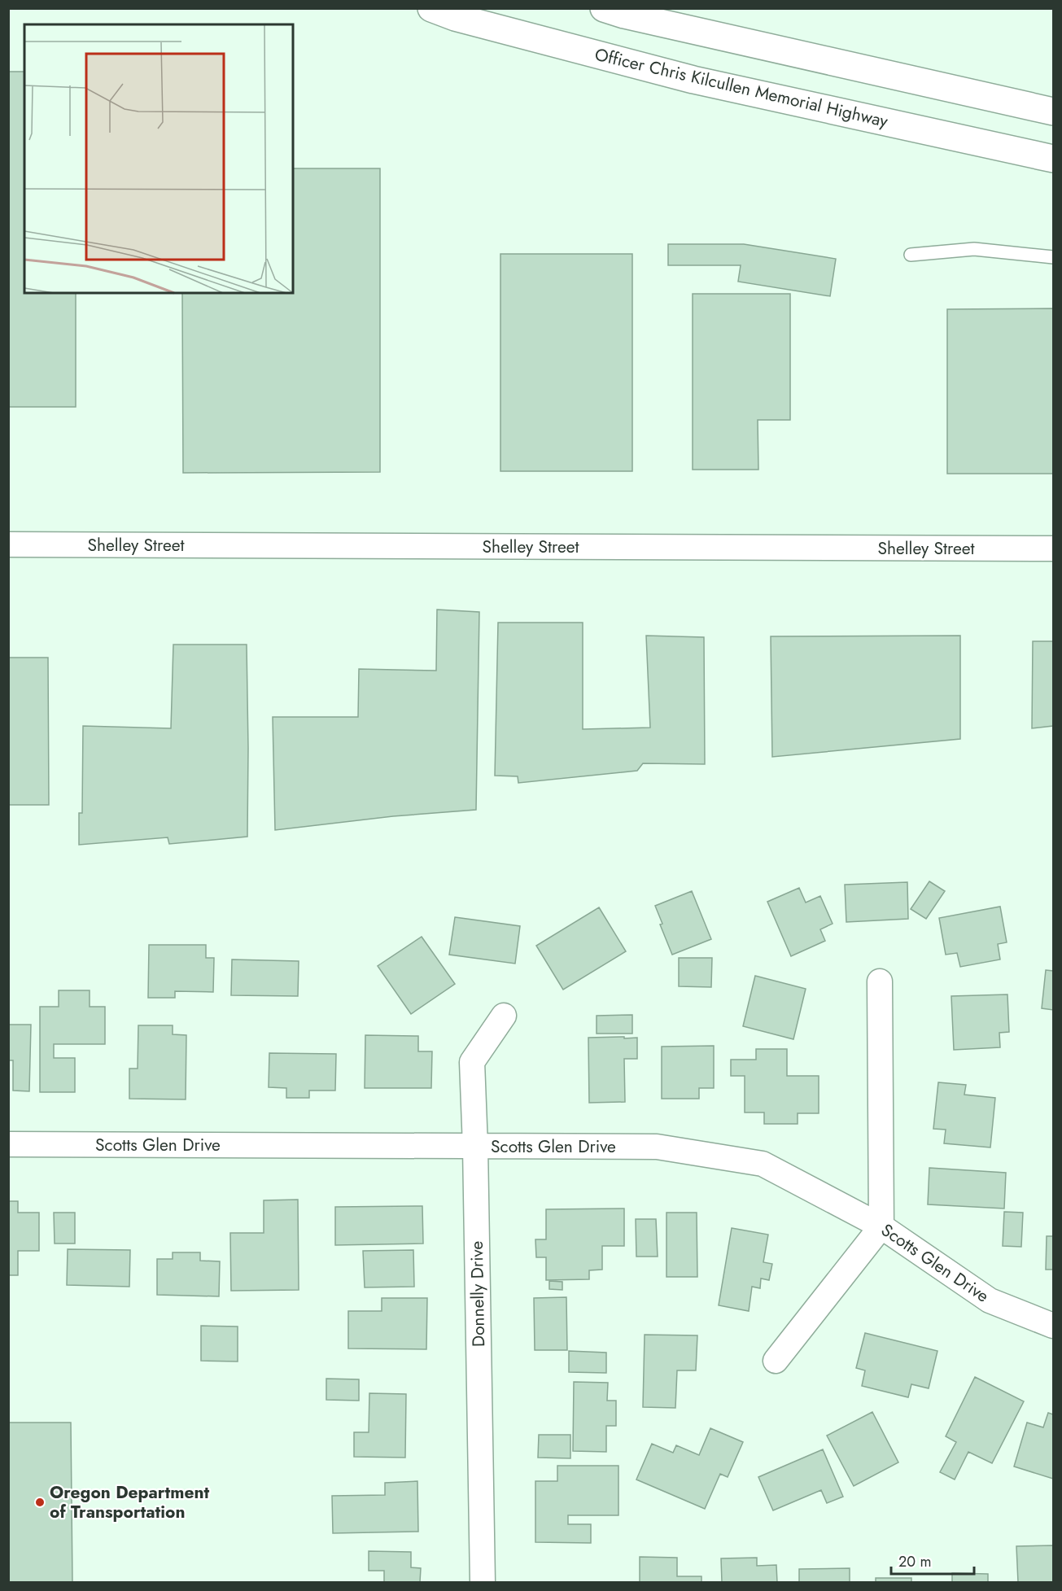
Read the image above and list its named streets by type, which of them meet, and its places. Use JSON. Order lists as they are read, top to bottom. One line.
{"streets":{"highway":["Officer Chris Kilcullen Memorial Highway"],"street":["Shelley Street","Scotts Glen Drive","Donnelly Drive"]},"crossings":[["Scotts Glen Drive","Donnelly Drive"]],"places":["Oregon Department of Transportation"],"scale_bar":"20 m"}
